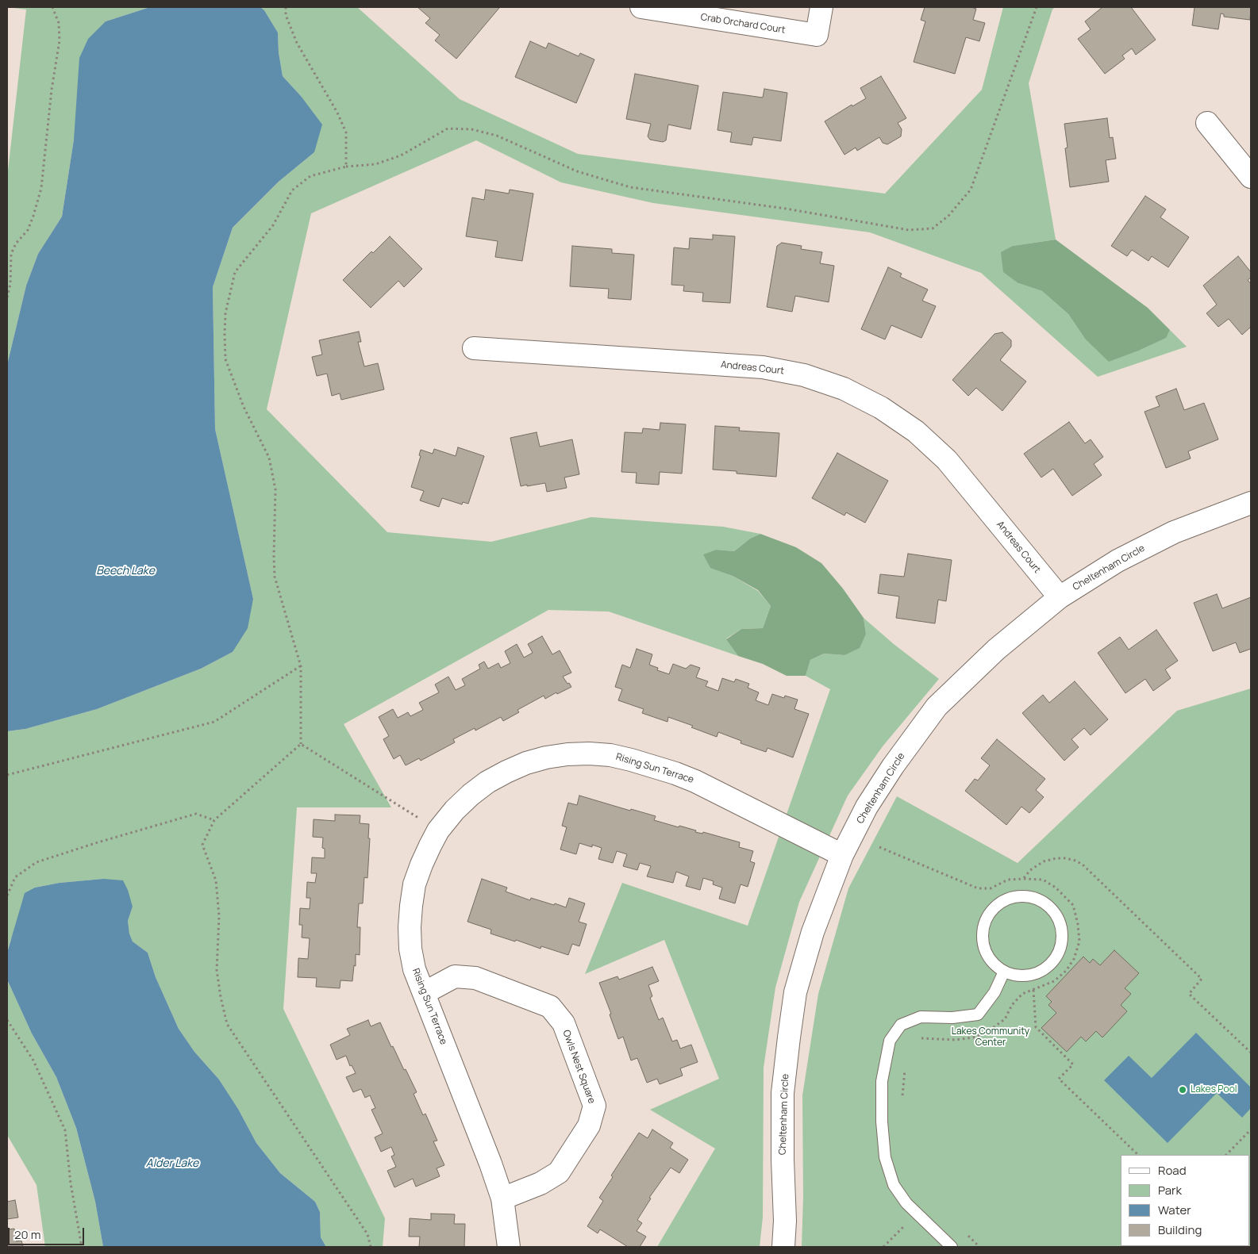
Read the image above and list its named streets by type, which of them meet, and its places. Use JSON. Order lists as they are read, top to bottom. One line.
{"streets":{"street":["Crab Orchard Court","Andreas Court","Cheltenham Circle","Rising Sun Terrace","Owls Nest Square"]},"crossings":[["Andreas Court","Cheltenham Circle"],["Cheltenham Circle","Rising Sun Terrace"],["Rising Sun Terrace","Owls Nest Square"]],"water":["Beech Lake","Alder Lake"],"parks":["Lakes Community Center"],"places":["Lakes Pool"],"legend":["Road","Park","Water","Building"],"scale_bar":"20 m"}
